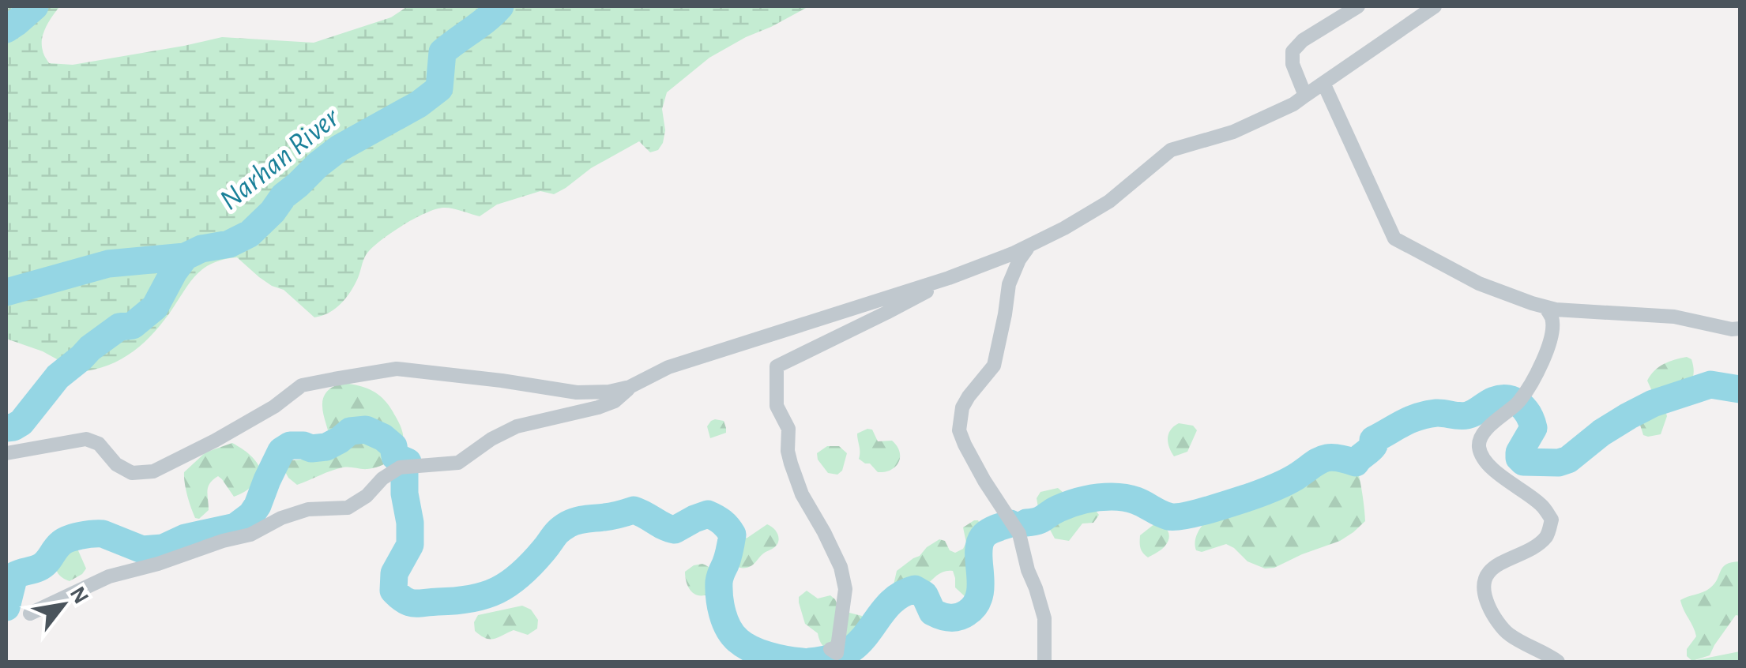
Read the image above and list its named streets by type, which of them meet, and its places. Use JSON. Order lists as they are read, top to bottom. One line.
{"water":["Narhan River"],"north":"top right"}
